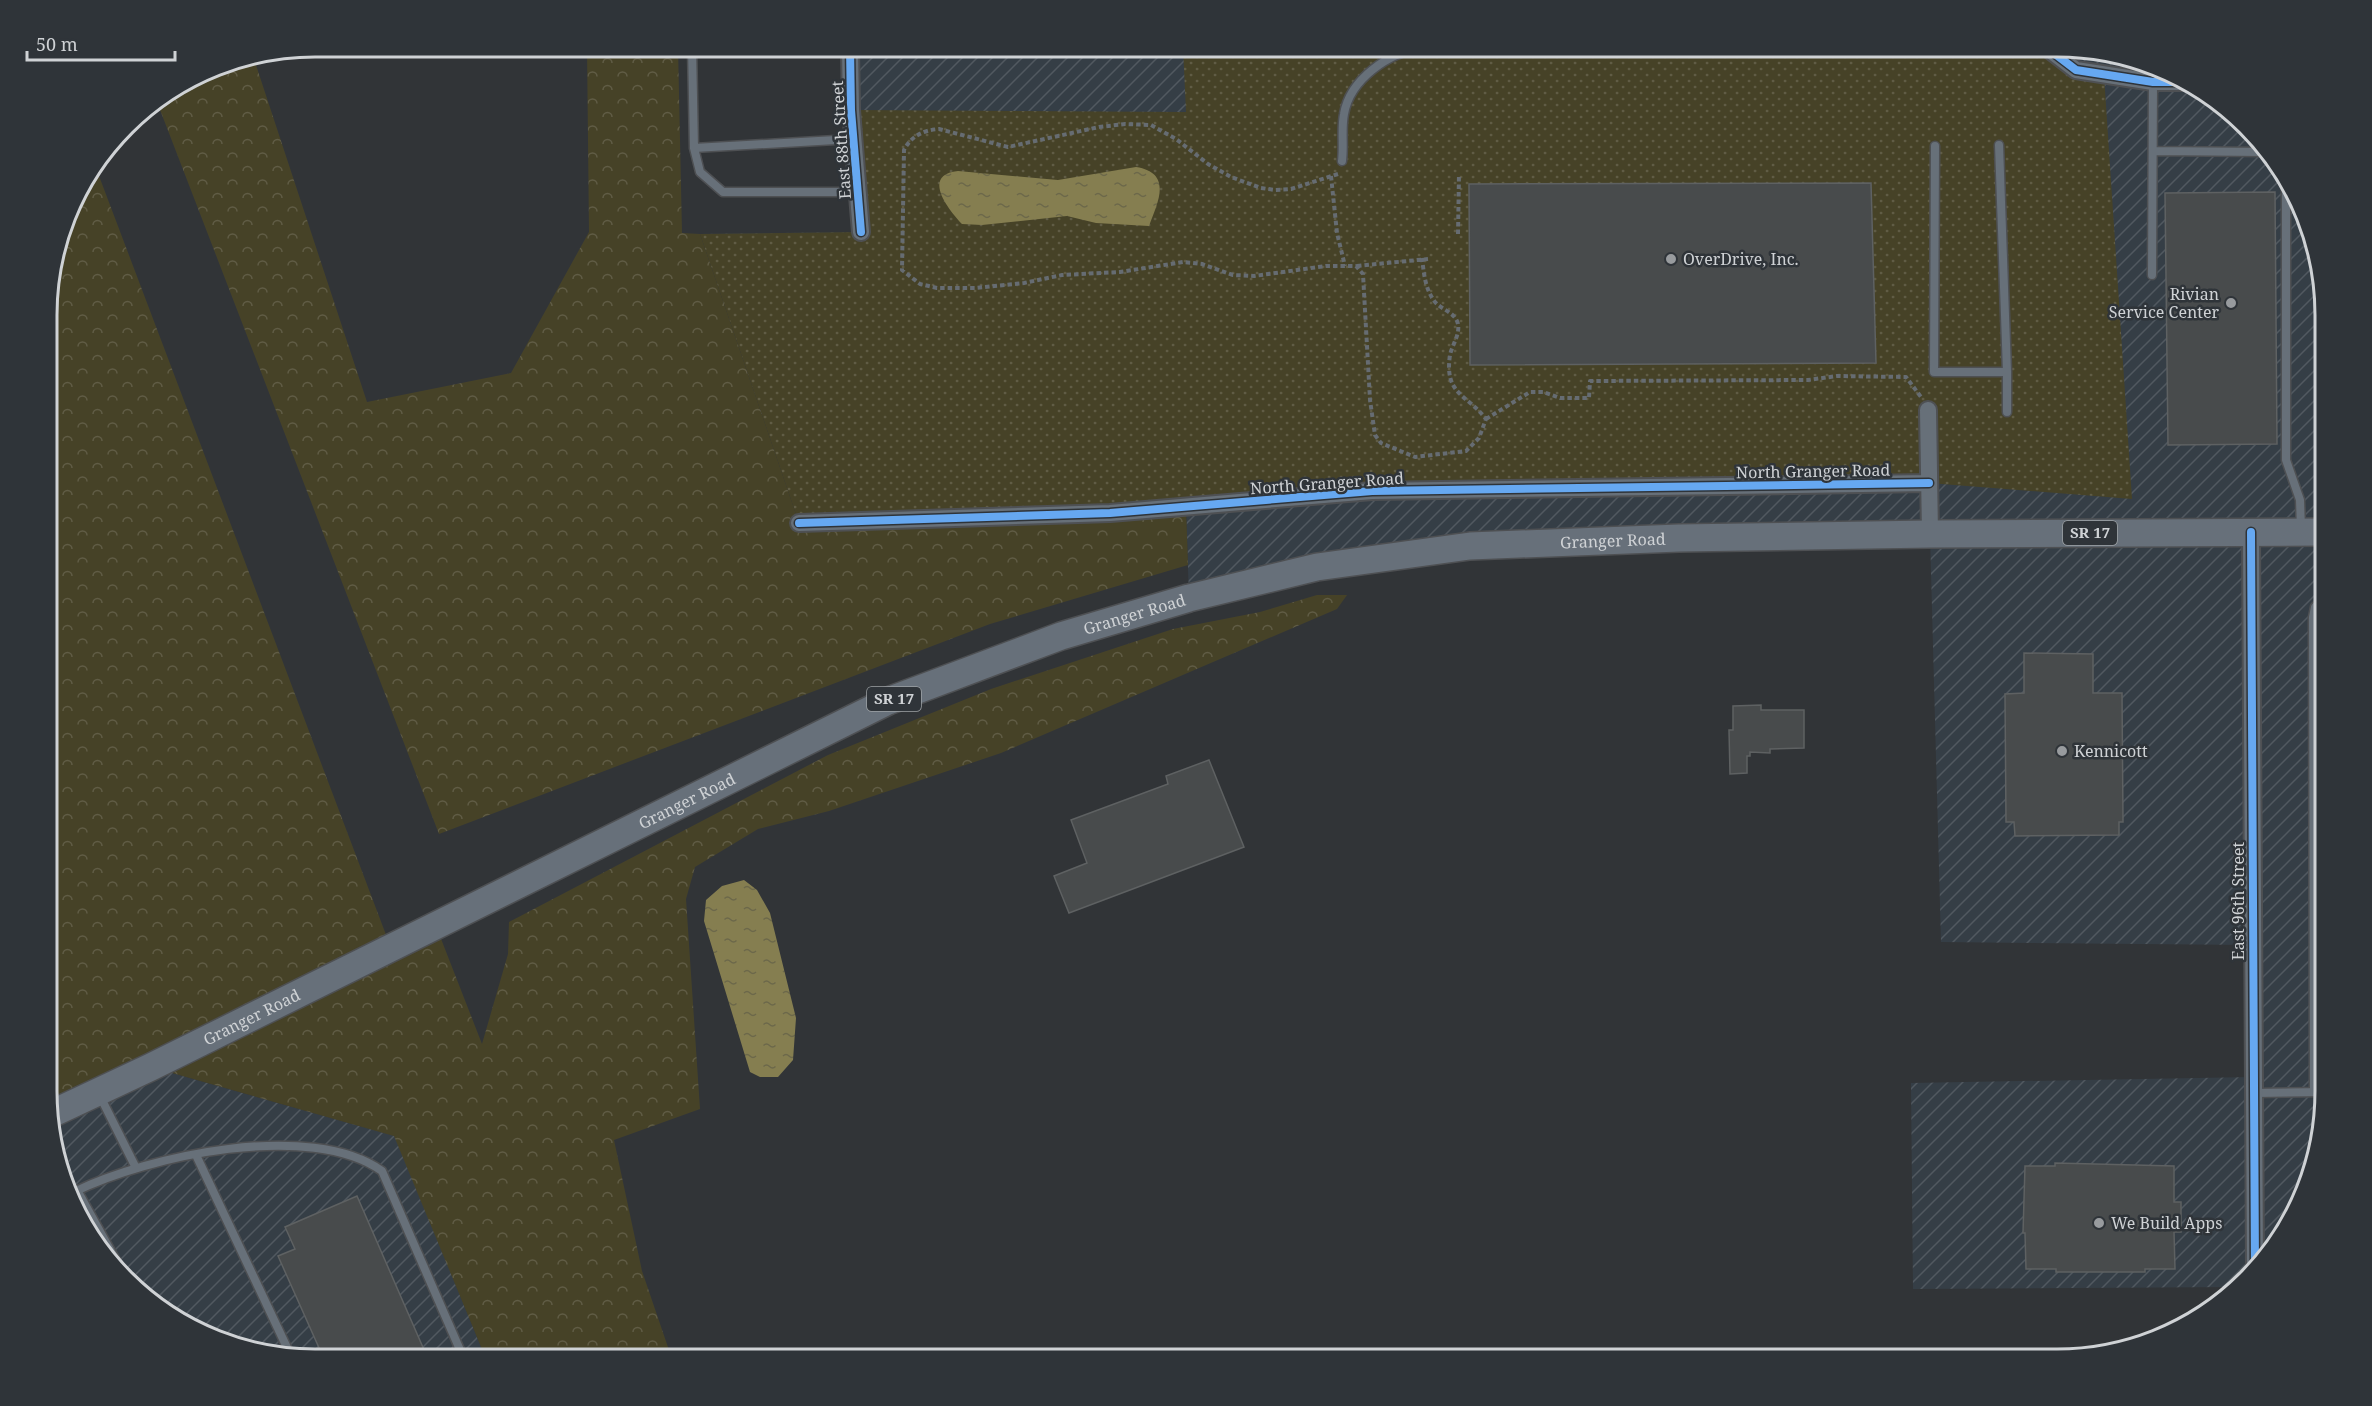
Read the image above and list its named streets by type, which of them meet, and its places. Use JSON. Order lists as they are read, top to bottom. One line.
{"streets":{"main road":["SR 17","Granger Road"],"street":["East 88th Street","North Granger Road","East 96th Street"]},"crossings":[["Granger Road","East 96th Street"]],"places":["OverDrive, Inc.","Rivian Service Center","Kennicott","We Build Apps"],"scale_bar":"50 m"}
